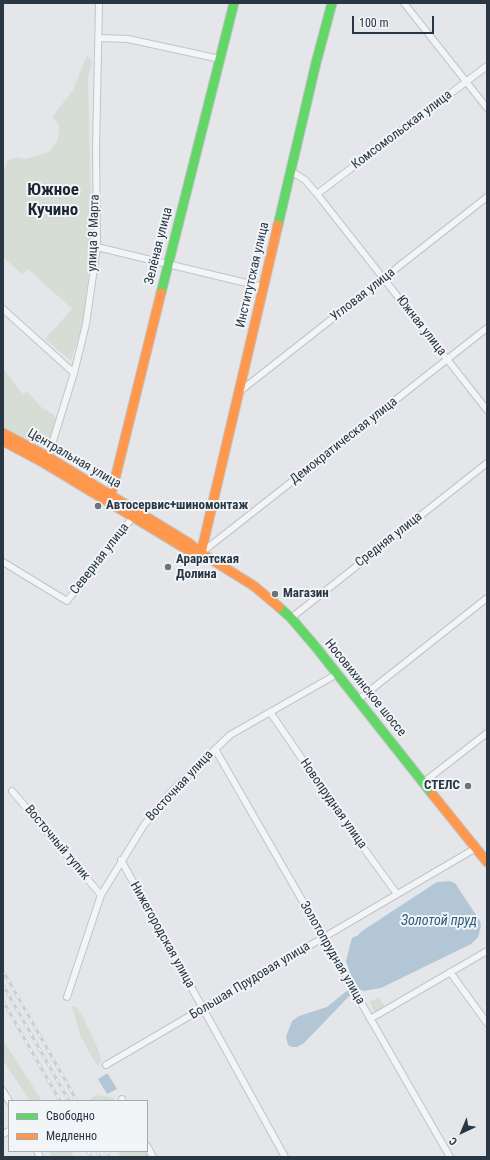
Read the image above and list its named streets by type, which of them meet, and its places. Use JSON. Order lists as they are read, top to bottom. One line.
{"streets":{"street":["Комсомольская улица","улица 8 Марта","Зелёная улица","Институтская улица","Угловая улица","Южная улица","Демократическая улица","Центральная улица","Средняя улица","Северная улица","Носовихинское шоссе","Восточная улица","Новопрудная улица","Восточный тупик","Нижегородская улица","Золотопрудная улица","Большая Прудовая улица"]},"crossings":[["Комсомольская улица","Южная улица"],["улица 8 Марта","Центральная улица"],["Зелёная улица","Центральная улица"],["Институтская улица","Угловая улица"],["Институтская улица","Южная улица"],["Институтская улица","Демократическая улица"],["Институтская улица","Центральная улица"],["Институтская улица","Носовихинское шоссе"],["Угловая улица","Южная улица"],["Южная улица","Демократическая улица"],["Демократическая улица","Центральная улица"],["Демократическая улица","Носовихинское шоссе"],["Центральная улица","Северная улица"],["Центральная улица","Носовихинское шоссе"],["Средняя улица","Носовихинское шоссе"],["Носовихинское шоссе","Восточная улица"],["Носовихинское шоссе","Большая Прудовая улица"],["Восточная улица","Новопрудная улица"],["Восточная улица","Восточный тупик"],["Восточная улица","Нижегородская улица"],["Восточная улица","Золотопрудная улица"],["Новопрудная улица","Большая Прудовая улица"],["Нижегородская улица","Большая Прудовая улица"],["Золотопрудная улица","Большая Прудовая улица"]],"districts":["Южное Кучино"],"water":["Золотой пруд"],"places":["Автосервис+шиномонтаж","Араратская Долина","Магазин","СТЕЛС"],"legend":["Свободно","Медленно"],"scale_bar":"100 m","north":"bottom left"}
